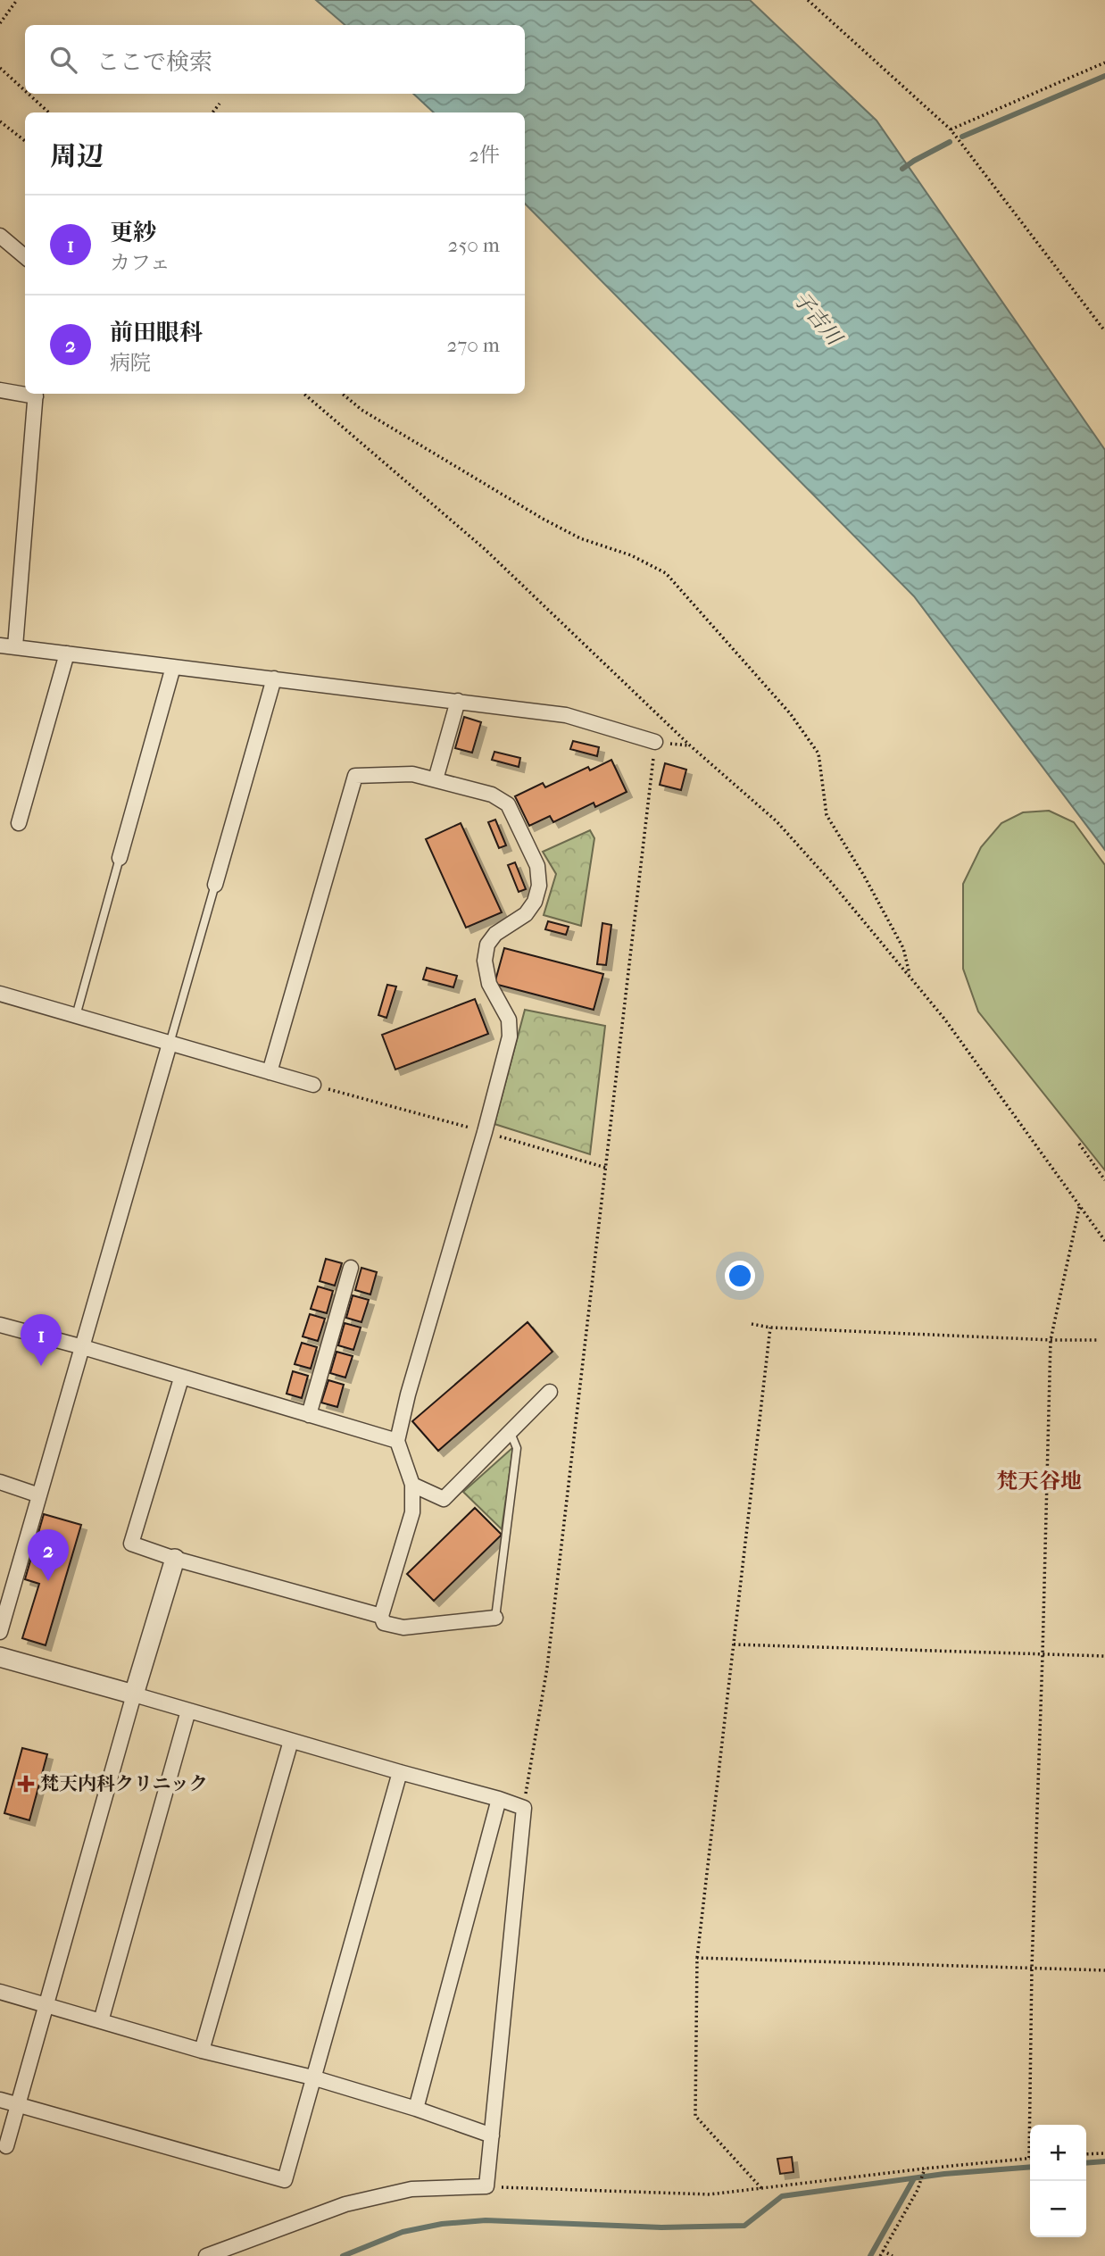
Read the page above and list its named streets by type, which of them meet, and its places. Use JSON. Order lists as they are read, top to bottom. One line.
{"districts":["梵天谷地"],"water":["子吉川"],"places":{"health":["梵天内科クリニック"]},"page":{"search":"ここで検索","heading":["周辺","2件"],"list":[{"mark":"1","name":"更紗","note":"カフェ","value":"250 m"},{"mark":"2","name":"前田眼科","note":"病院","value":"270 m"}],"pins":["1","2"],"map_buttons":["+","−"]}}
